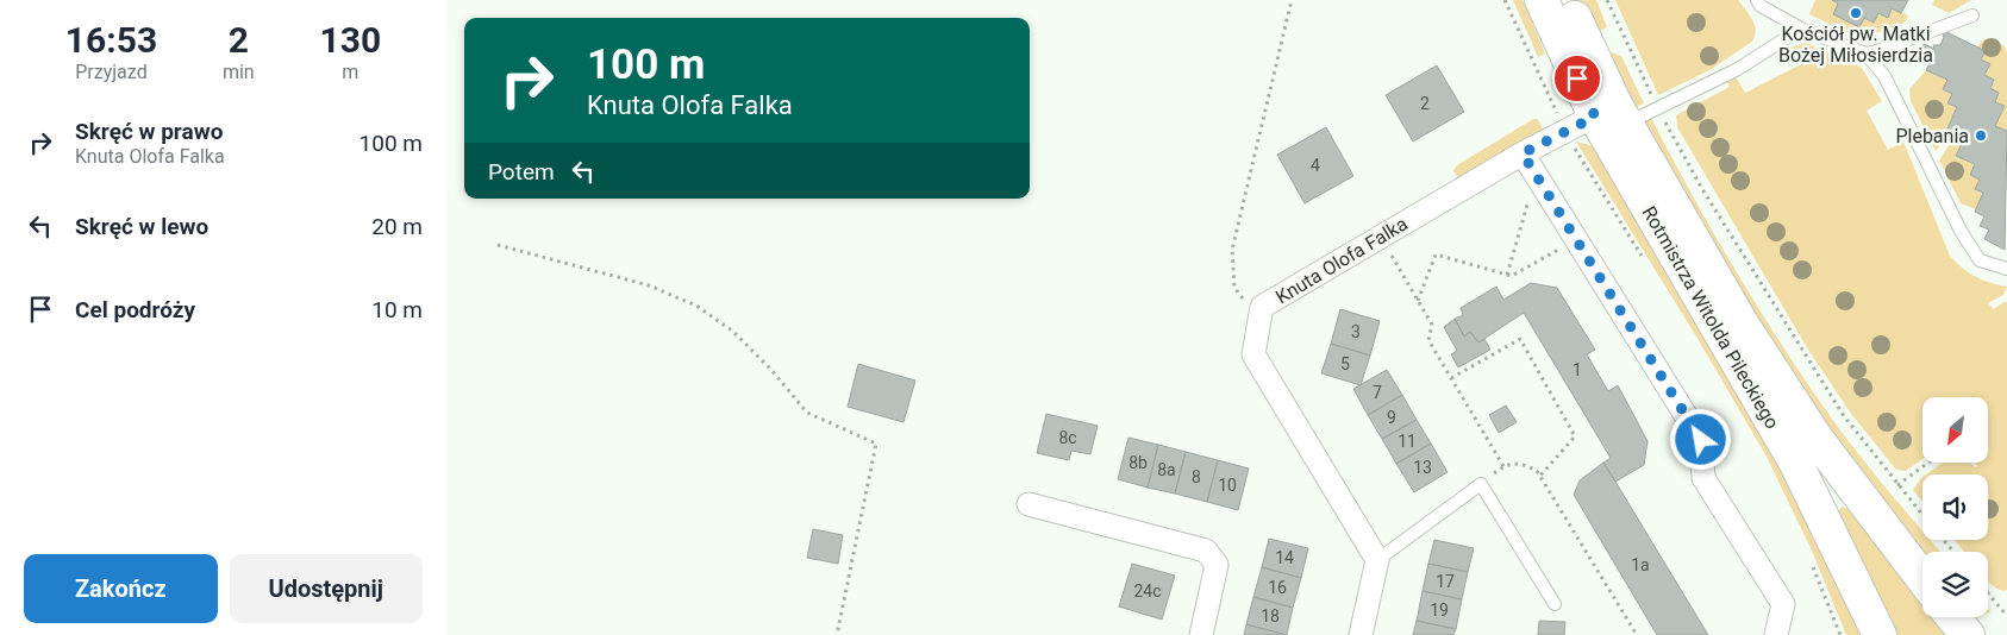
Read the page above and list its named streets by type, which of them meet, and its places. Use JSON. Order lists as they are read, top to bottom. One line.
{"streets":{"main road":["Rotmistrza Witolda Pileckiego"],"street":["Knuta Olofa Falka"]},"crossings":[["Knuta Olofa Falka","Rotmistrza Witolda Pileckiego"]],"places":["Kościół pw. Matki Bożej Miłosierdzia","Plebania"],"house_numbers":["2","4","3","5","1","7","9","8c","11","8b","13","8a","8","10","14","1a","17","16","24c","19","18"],"north":"bottom left","page":{"eta":["16:53","Przyjazd","2","min","130","m"],"turn":["100 m","Knuta Olofa Falka"],"list":[{"name":"Skręć w prawo","note":"Knuta Olofa Falka","value":"100 m"},{"name":"Skręć w lewo","value":"20 m"},{"name":"Cel podróży","value":"10 m"}],"then":"Potem","buttons":["Zakończ","Udostępnij"]}}
